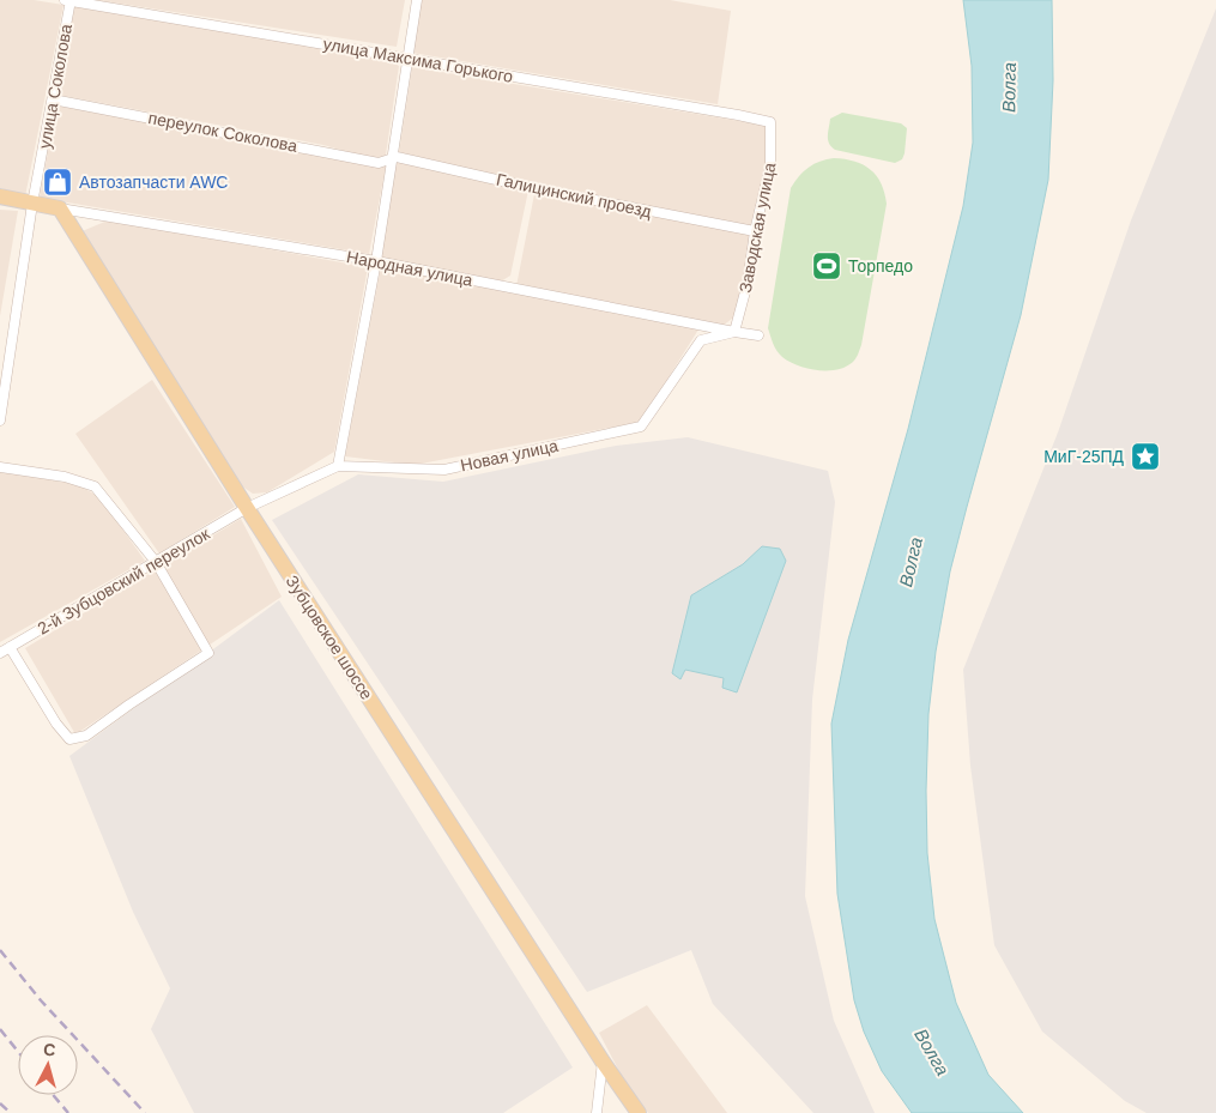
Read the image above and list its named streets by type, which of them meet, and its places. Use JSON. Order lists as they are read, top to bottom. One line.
{"streets":{"main road":["Зубцовское шоссе"],"street":["улица Максима Горького","улица Соколова","переулок Соколова","Галицинский проезд","Заводская улица","Народная улица","Новая улица","2-й Зубцовский переулок"]},"crossings":[["улица Максима Горького","улица Соколова"],["улица Максима Горького","Заводская улица"],["улица Соколова","переулок Соколова"],["переулок Соколова","Галицинский проезд"],["Галицинский проезд","Заводская улица"],["Заводская улица","Народная улица"],["Заводская улица","Новая улица"],["Народная улица","Новая улица"],["Народная улица","Зубцовское шоссе"],["Новая улица","2-й Зубцовский переулок"],["Новая улица","Зубцовское шоссе"],["2-й Зубцовский переулок","Зубцовское шоссе"]],"water":["Волга"],"places":{"shop":["Автозапчасти AWC"],"sports":["Торпедо"],"place":["МиГ-25ПД"]},"north":"top"}
